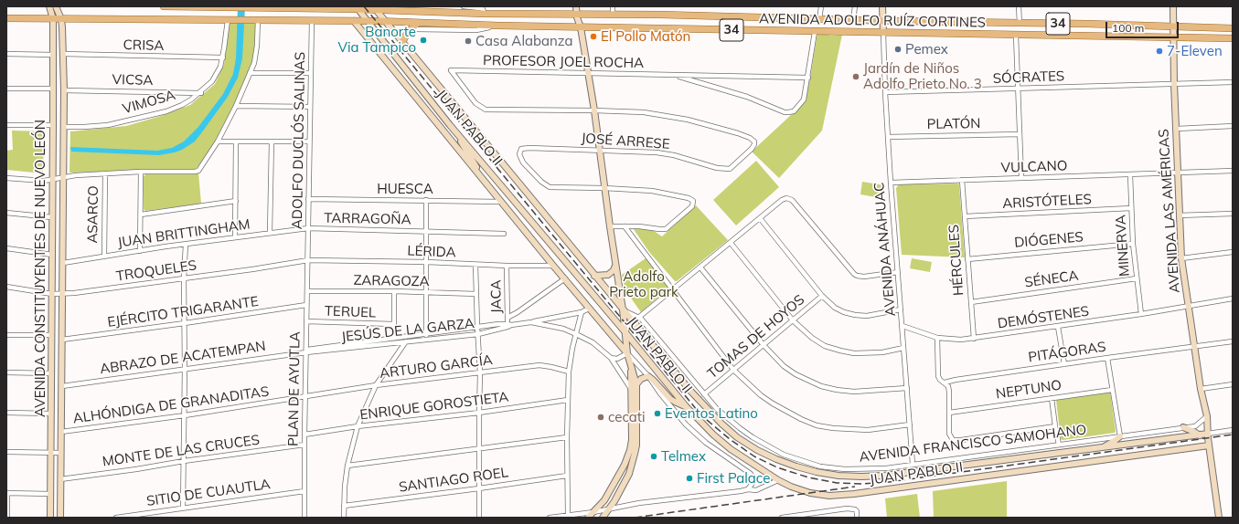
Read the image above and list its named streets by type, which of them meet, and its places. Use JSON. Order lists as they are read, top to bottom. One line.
{"streets":{"main road":["AVENIDA ADOLFO RUÍZ CORTINES","34","JUAN PABLO II","AVENIDA LAS AMÉRICAS","AVENIDA CONSTITUYENTES DE NUEVO LEÓN"],"street":["CRISA","PROFESOR JOEL ROCHA","SÓCRATES","VICSA","VIMOSA","PLATÓN","ADOLFO DUCLÓS SALINAS","JOSÉ ARRESE","VULCANO","HUESCA","ARISTÓTELES","ASARCO","TARRAGOÑA","JUAN BRITTINGHAM","DIÓGENES","MINERVA","AVENIDA ANÁHUAC","LÉRIDA","HÉRCULES","TROQUELES","SÉNECA","ZARAGOZA","JACA","EJÉRCITO TRIGARANTE","TERUEL","DEMÓSTENES","JESÚS DE LA GARZA","TOMAS DE HOYOS","PITÁGORAS","ABRAZO DE ACATEMPAN","ARTURO GARCÍA","PLAN DE AYUTLA","NEPTUNO","ALHÓNDIGA DE GRANADITAS","ENRIQUE GOROSTIETA","AVENIDA FRANCISCO SAMOHANO","MONTE DE LAS CRUCES","SANTIAGO ROEL","SITIO DE CUAUTLA"]},"crossings":[["AVENIDA ADOLFO RUÍZ CORTINES","VIMOSA"],["AVENIDA ADOLFO RUÍZ CORTINES","JUAN PABLO II"],["AVENIDA ADOLFO RUÍZ CORTINES","ADOLFO DUCLÓS SALINAS"],["AVENIDA ADOLFO RUÍZ CORTINES","AVENIDA LAS AMÉRICAS"],["AVENIDA ADOLFO RUÍZ CORTINES","AVENIDA ANÁHUAC"],["AVENIDA ADOLFO RUÍZ CORTINES","AVENIDA CONSTITUYENTES DE NUEVO LEÓN"],["CRISA","VIMOSA"],["CRISA","AVENIDA CONSTITUYENTES DE NUEVO LEÓN"],["PROFESOR JOEL ROCHA","JOSÉ ARRESE"],["SÓCRATES","AVENIDA LAS AMÉRICAS"],["SÓCRATES","AVENIDA ANÁHUAC"],["VICSA","VIMOSA"],["VICSA","AVENIDA CONSTITUYENTES DE NUEVO LEÓN"],["VIMOSA","AVENIDA CONSTITUYENTES DE NUEVO LEÓN"],["PLATÓN","AVENIDA ANÁHUAC"],["JUAN PABLO II","AVENIDA LAS AMÉRICAS"],["JUAN PABLO II","AVENIDA FRANCISCO SAMOHANO"],["ADOLFO DUCLÓS SALINAS","HUESCA"],["ADOLFO DUCLÓS SALINAS","TARRAGOÑA"],["ADOLFO DUCLÓS SALINAS","JUAN BRITTINGHAM"],["ADOLFO DUCLÓS SALINAS","LÉRIDA"],["ADOLFO DUCLÓS SALINAS","TROQUELES"],["ADOLFO DUCLÓS SALINAS","PLAN DE AYUTLA"],["VULCANO","AVENIDA LAS AMÉRICAS"],["VULCANO","MINERVA"],["VULCANO","AVENIDA ANÁHUAC"],["VULCANO","HÉRCULES"],["ARISTÓTELES","MINERVA"],["ARISTÓTELES","HÉRCULES"],["AVENIDA LAS AMÉRICAS","DEMÓSTENES"],["AVENIDA LAS AMÉRICAS","PITÁGORAS"],["AVENIDA LAS AMÉRICAS","AVENIDA FRANCISCO SAMOHANO"],["ASARCO","JUAN BRITTINGHAM"],["TARRAGOÑA","JUAN BRITTINGHAM"],["JUAN BRITTINGHAM","AVENIDA CONSTITUYENTES DE NUEVO LEÓN"],["DIÓGENES","MINERVA"],["DIÓGENES","HÉRCULES"],["MINERVA","SÉNECA"],["MINERVA","DEMÓSTENES"],["AVENIDA ANÁHUAC","DEMÓSTENES"],["AVENIDA ANÁHUAC","AVENIDA FRANCISCO SAMOHANO"],["LÉRIDA","TROQUELES"],["LÉRIDA","JACA"],["LÉRIDA","PLAN DE AYUTLA"],["HÉRCULES","SÉNECA"],["HÉRCULES","DEMÓSTENES"],["AVENIDA CONSTITUYENTES DE NUEVO LEÓN","TROQUELES"],["AVENIDA CONSTITUYENTES DE NUEVO LEÓN","EJÉRCITO TRIGARANTE"],["AVENIDA CONSTITUYENTES DE NUEVO LEÓN","ABRAZO DE ACATEMPAN"],["AVENIDA CONSTITUYENTES DE NUEVO LEÓN","ALHÓNDIGA DE GRANADITAS"],["AVENIDA CONSTITUYENTES DE NUEVO LEÓN","MONTE DE LAS CRUCES"],["TROQUELES","PLAN DE AYUTLA"],["ZARAGOZA","PLAN DE AYUTLA"],["JACA","JESÚS DE LA GARZA"],["EJÉRCITO TRIGARANTE","PLAN DE AYUTLA"],["TERUEL","PLAN DE AYUTLA"],["JESÚS DE LA GARZA","ABRAZO DE ACATEMPAN"],["JESÚS DE LA GARZA","PLAN DE AYUTLA"],["TOMAS DE HOYOS","AVENIDA FRANCISCO SAMOHANO"],["ABRAZO DE ACATEMPAN","PLAN DE AYUTLA"],["ARTURO GARCÍA","PLAN DE AYUTLA"],["ARTURO GARCÍA","ALHÓNDIGA DE GRANADITAS"],["PLAN DE AYUTLA","ALHÓNDIGA DE GRANADITAS"],["PLAN DE AYUTLA","ENRIQUE GOROSTIETA"],["PLAN DE AYUTLA","MONTE DE LAS CRUCES"],["PLAN DE AYUTLA","SITIO DE CUAUTLA"]],"parks":["Adolfo Prieto park"],"places":["El Pollo Matón","Banorte Via Tampico","Casa Alabanza","Pemex","7-Eleven","Jardín de Niños Adolfo Prieto No. 3","Eventos Latino","cecati","Telmex","First Palace"],"scale_bar":"100 m"}
